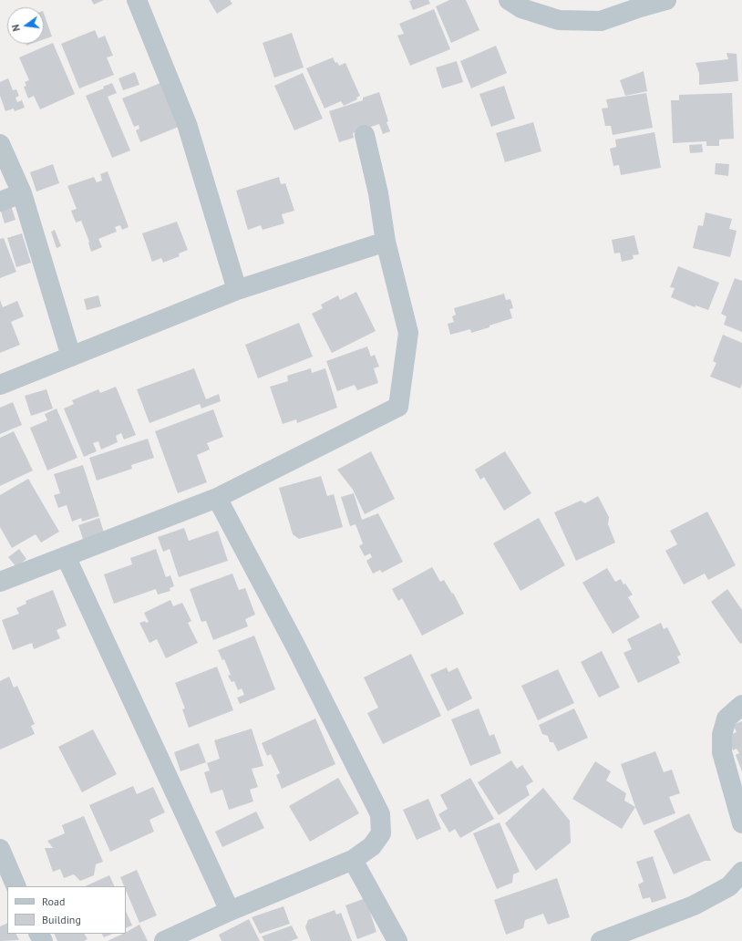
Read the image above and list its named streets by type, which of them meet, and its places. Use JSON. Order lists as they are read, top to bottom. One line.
{"legend":["Road","Building"],"north":"left"}
